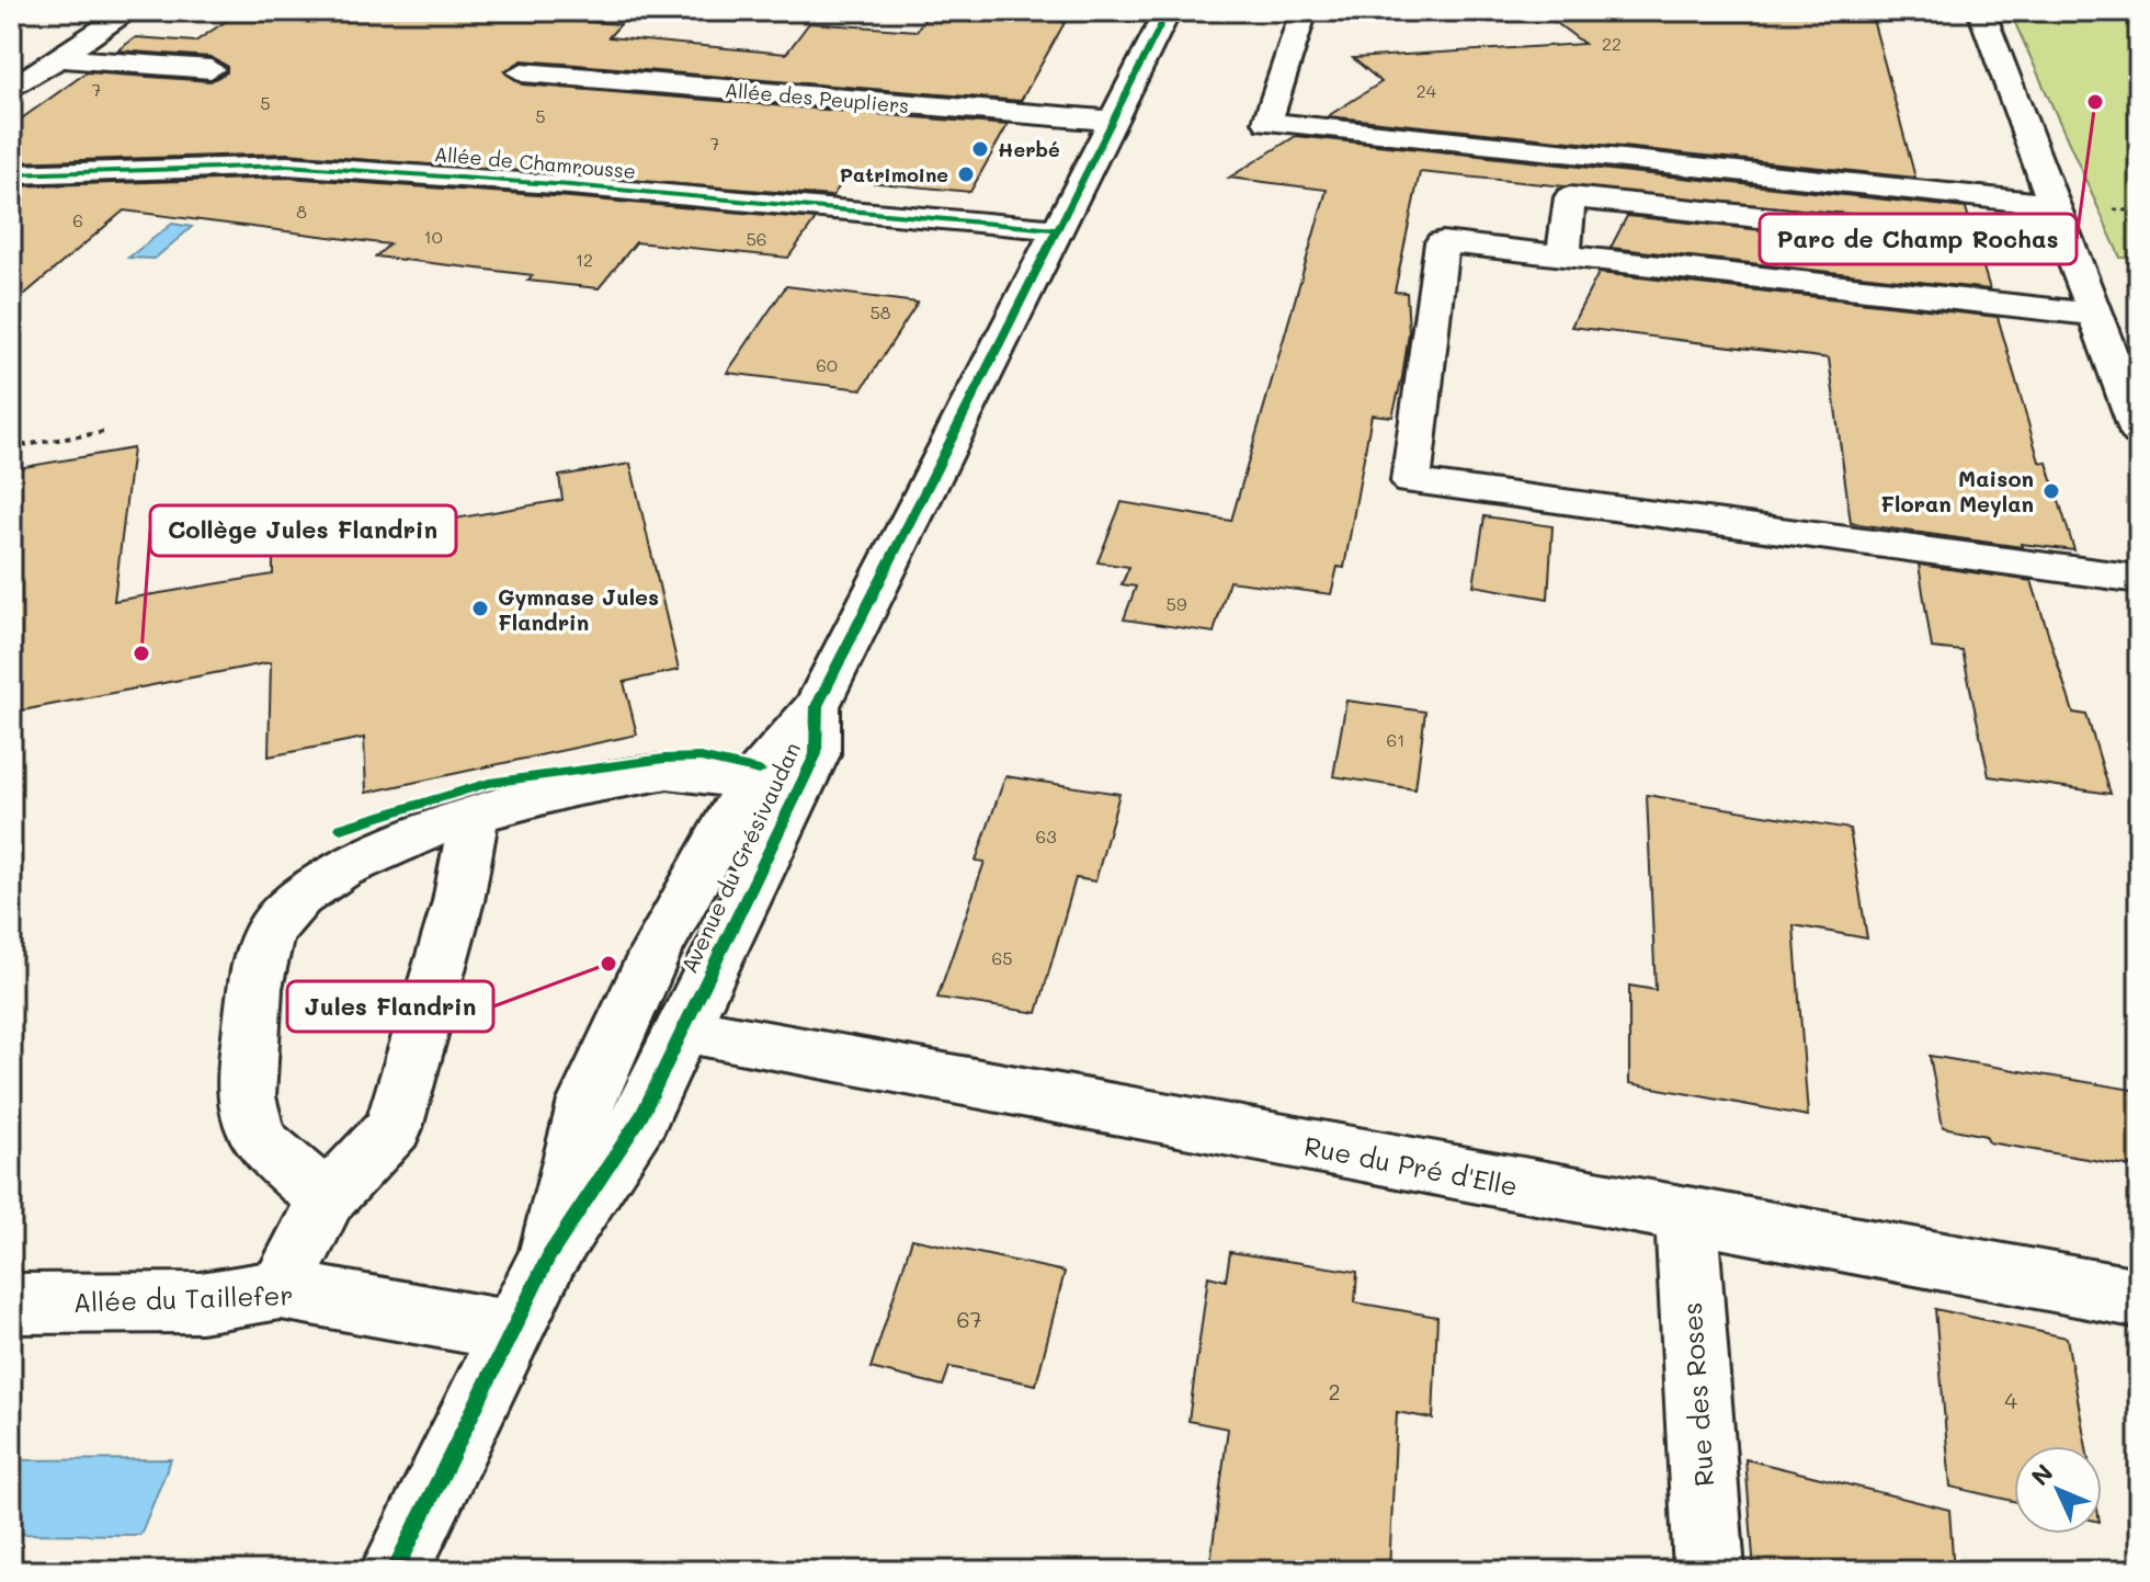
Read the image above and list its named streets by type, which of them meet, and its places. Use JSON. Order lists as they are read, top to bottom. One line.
{"streets":{"street":["Allée des Peupliers","Allée de Chamrousse","Avenue du Grésivaudan","Rue du Pré d'Elle","Allée du Taillefer","Rue des Roses"]},"crossings":[["Allée des Peupliers","Avenue du Grésivaudan"],["Allée de Chamrousse","Avenue du Grésivaudan"],["Avenue du Grésivaudan","Rue du Pré d'Elle"],["Avenue du Grésivaudan","Allée du Taillefer"],["Rue du Pré d'Elle","Rue des Roses"]],"places":["Parc de Champ Rochas","Herbé","Patrimoine","Maison Floran Meylan","Gymnase Jules Flandrin","Collège Jules Flandrin","Jules Flandrin"],"house_numbers":["22","7","24","5","5","7","8","6","10","56","12","58","60","59","61","63","65","67","2","4"],"north":"top left"}
